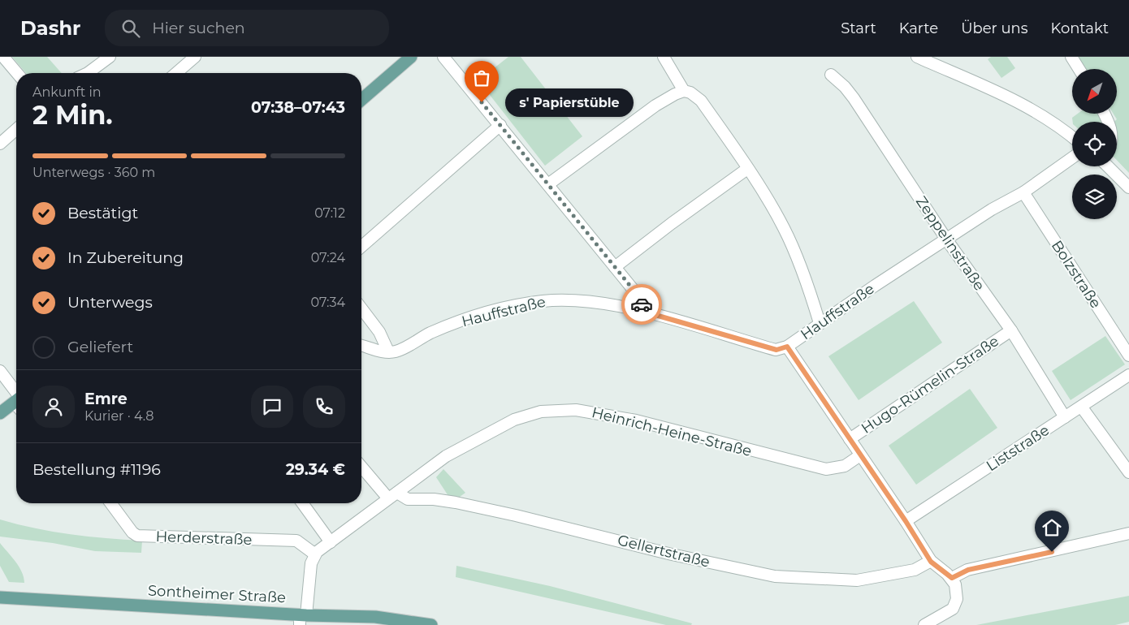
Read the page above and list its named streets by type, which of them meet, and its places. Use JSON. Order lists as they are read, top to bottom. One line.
{"streets":{"main road":["Sontheimer Straße"],"street":["Zeppelinstraße","Bolzstraße","Hauffstraße","Hugo-Rümelin-Straße","Heinrich-Heine-Straße","Liststraße","Herderstraße","Gellertstraße"]},"crossings":[["Zeppelinstraße","Hauffstraße"],["Zeppelinstraße","Hugo-Rümelin-Straße"],["Zeppelinstraße","Liststraße"],["Bolzstraße","Hauffstraße"],["Heinrich-Heine-Straße","Herderstraße"],["Heinrich-Heine-Straße","Gellertstraße"]],"places":["s' Papierstüble"],"north":"bottom left","page":{"header":"Dashr","search":"Hier suchen","nav":["Start","Karte","Über uns","Kontakt"],"heading":["2 Min.","Ankunft in","07:38–07:43"],"panel":["Emre","Kurier · 4.8","Bestellung #1196","29.34 €"],"bubble":"s' Papierstüble","bar":"Unterwegs · 360 m","list":[["Bestätigt","07:12"],["In Zubereitung","07:24"],["Unterwegs","07:34"],"Geliefert"]}}
